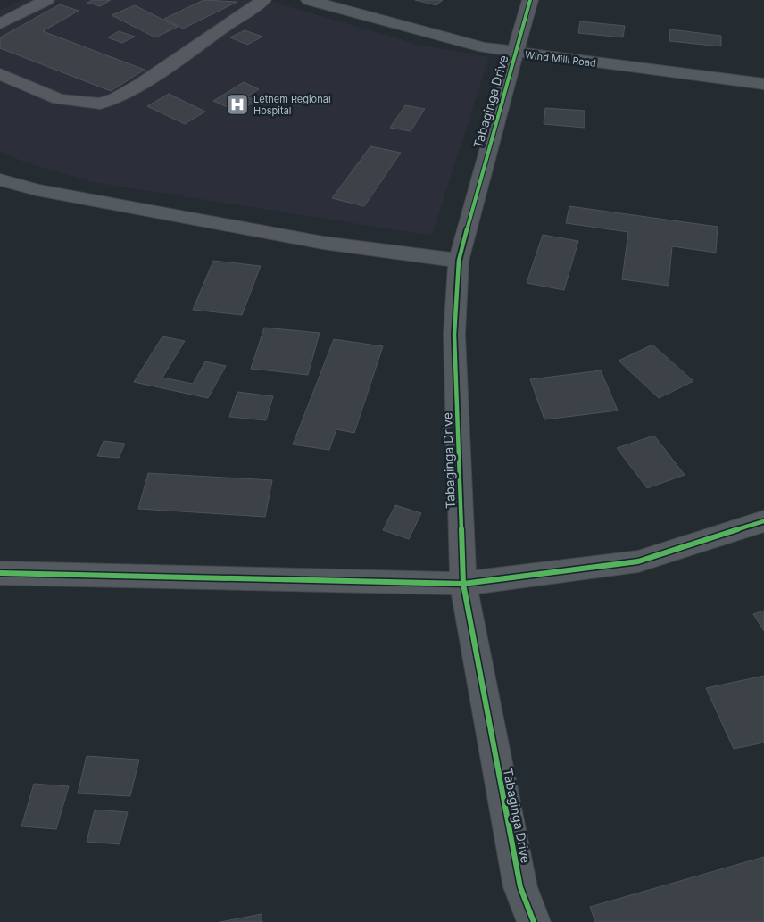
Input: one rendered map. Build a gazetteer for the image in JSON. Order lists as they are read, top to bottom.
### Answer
{
  "streets": {
    "street": ["Wind Milll Road", "Tabaginga Drive"]
  },
  "crossings": [
    ["Wind Milll Road", "Tabaginga Drive"]
  ],
  "places": {
    "hospital": ["Lethem Regional Hospital"]
  }
}
